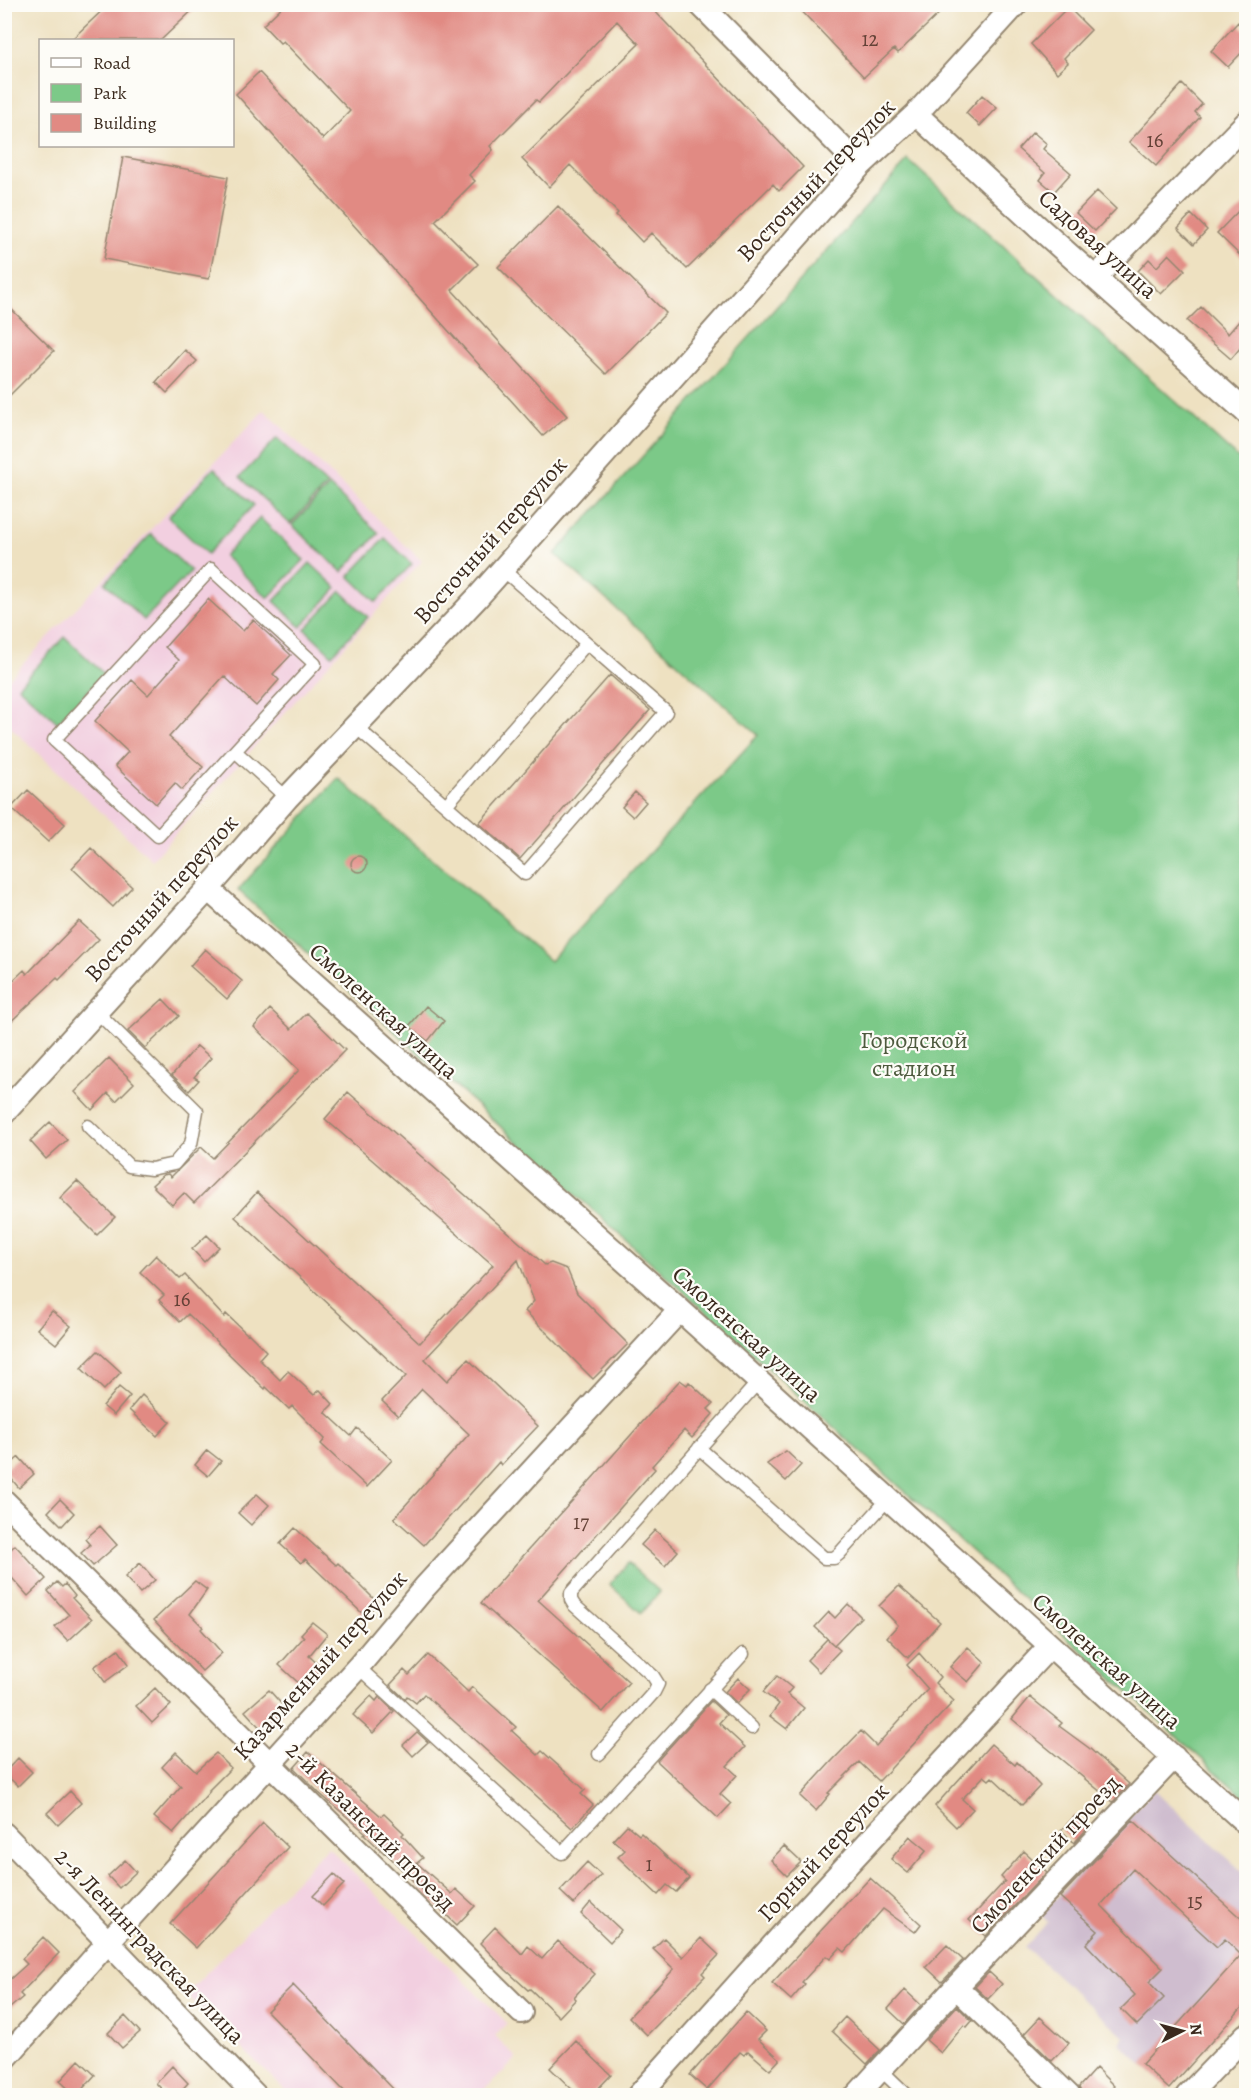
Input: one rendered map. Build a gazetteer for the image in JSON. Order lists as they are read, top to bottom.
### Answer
{
  "streets": {
    "street": [
      "Восточный переулок",
      "Садовая улица",
      "Смоленская улица",
      "Казарменный переулок",
      "2-й Казанский проезд",
      "Горный переулок",
      "Смоленский проезд",
      "2-я Ленинградская улица"
    ]
  },
  "crossings": [
    ["Восточный переулок", "Садовая улица"],
    ["Восточный переулок", "Смоленская улица"],
    ["Смоленская улица", "Казарменный переулок"],
    ["Смоленская улица", "Горный переулок"],
    ["Смоленская улица", "Смоленский проезд"],
    ["Казарменный переулок", "2-й Казанский проезд"],
    ["Казарменный переулок", "2-я Ленинградская улица"]
  ],
  "parks": ["Городской стадион"],
  "house_numbers": [
    "12",
    "16",
    "16",
    "17",
    "1",
    "15"
  ],
  "legend": ["Road", "Park", "Building"],
  "north": "right"
}
